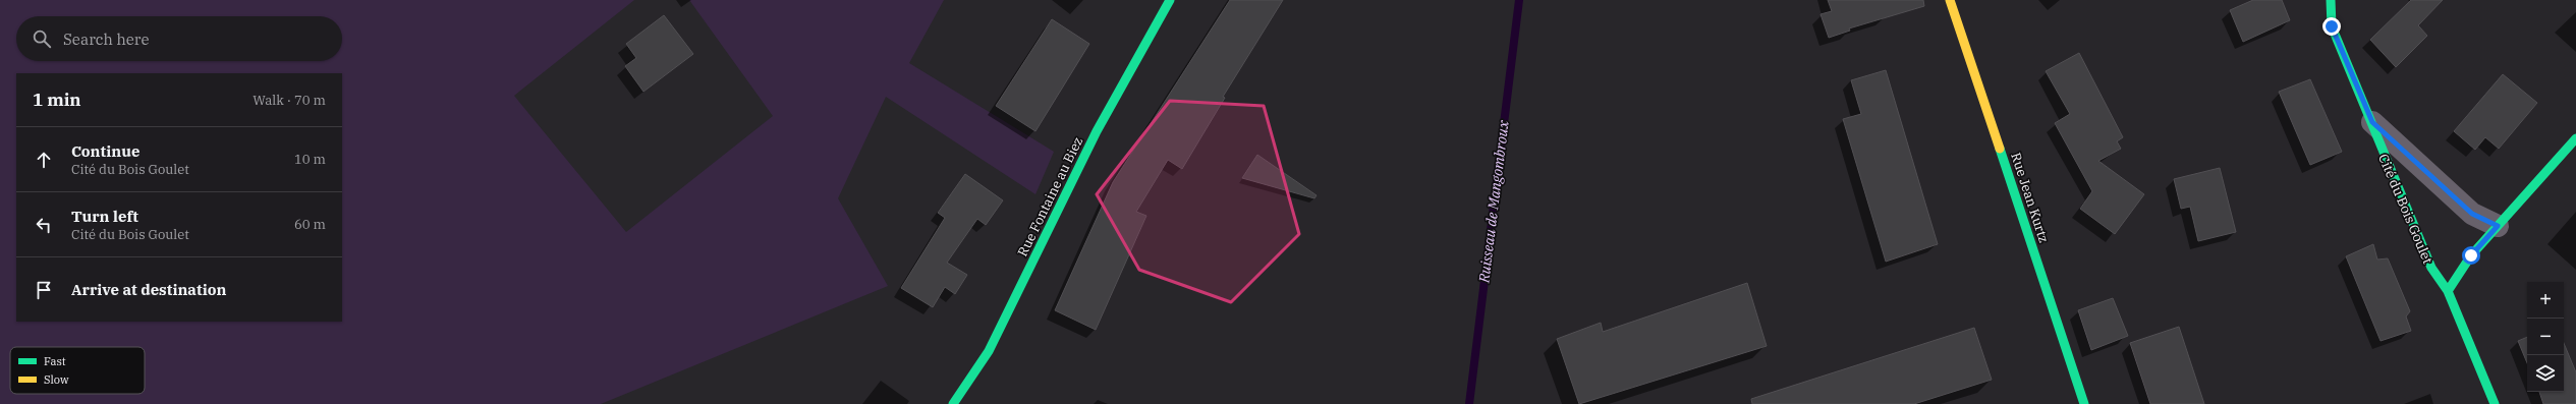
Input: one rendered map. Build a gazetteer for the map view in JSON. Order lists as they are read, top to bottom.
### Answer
{
  "streets": {
    "street": ["Rue Fontaine au Biez", "Rue Jean Kurtz", "Cité du Bois Goulet"]
  },
  "water": ["Ruisseau de Mangombroux"],
  "legend": ["Fast", "Slow"],
  "page": {
    "search": "Search here",
    "heading": ["1 min", "Walk · 70 m"],
    "list": [
      ["Continue", "Cité du Bois Goulet", "10 m"],
      ["Turn left", "Cité du Bois Goulet", "60 m"],
      "Arrive at destination"
    ],
    "map_buttons": ["+", "−"]
  }
}
